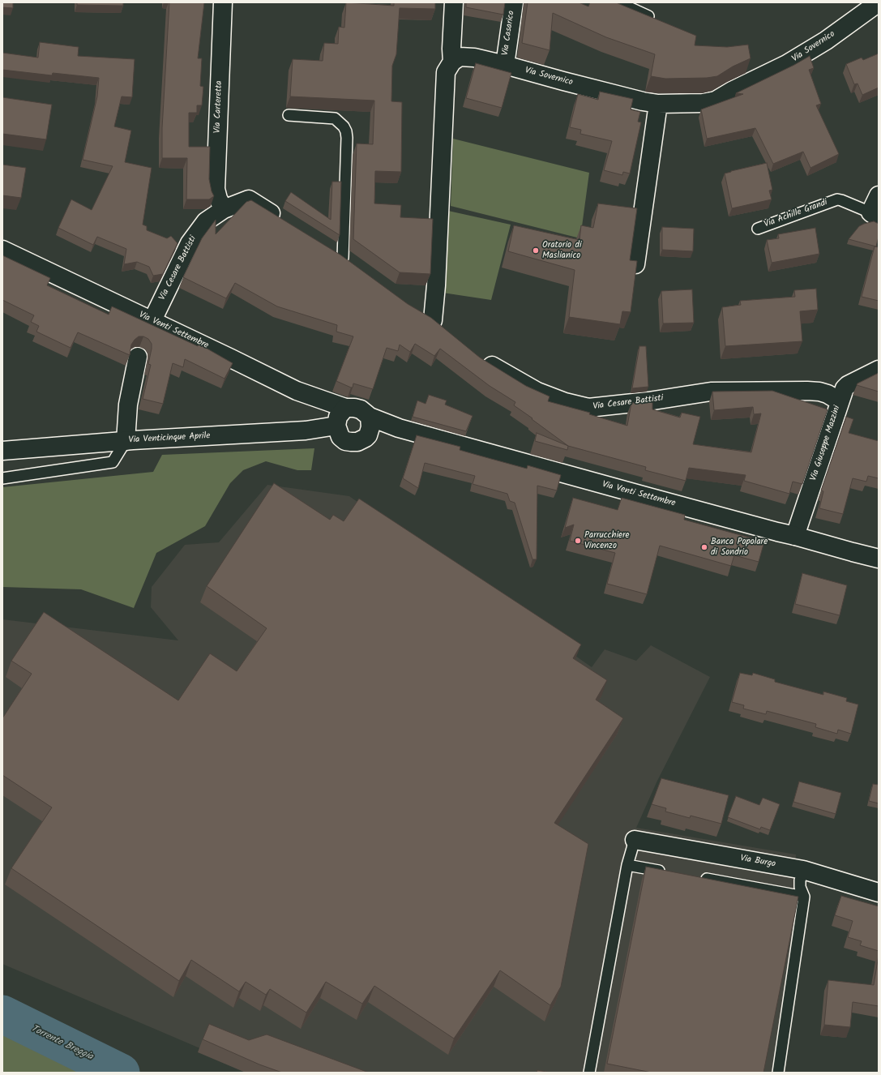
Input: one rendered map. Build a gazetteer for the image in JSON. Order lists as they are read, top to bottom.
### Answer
{
  "streets": {
    "street": [
      "Via Casarico",
      "Via Sovernico",
      "Via Carteretta",
      "Via Achille Grandi",
      "Via Cesare Battisti",
      "Via Venti Settembre",
      "Via Venticinque Aprile",
      "Via Giuseppe Mazzini",
      "Via Burgo"
    ]
  },
  "crossings": [
    ["Via Casarico", "Via Sovernico"],
    ["Via Carteretta", "Via Cesare Battisti"],
    ["Via Cesare Battisti", "Via Venti Settembre"],
    ["Via Cesare Battisti", "Via Giuseppe Mazzini"],
    ["Via Venti Settembre", "Via Venticinque Aprile"],
    ["Via Venti Settembre", "Via Giuseppe Mazzini"]
  ],
  "water": ["Torrente Breggia"],
  "places": ["Oratorio di Maslianico", "Parrucchiere Vincenzo", "Banca Popolare di Sondrio"]
}
